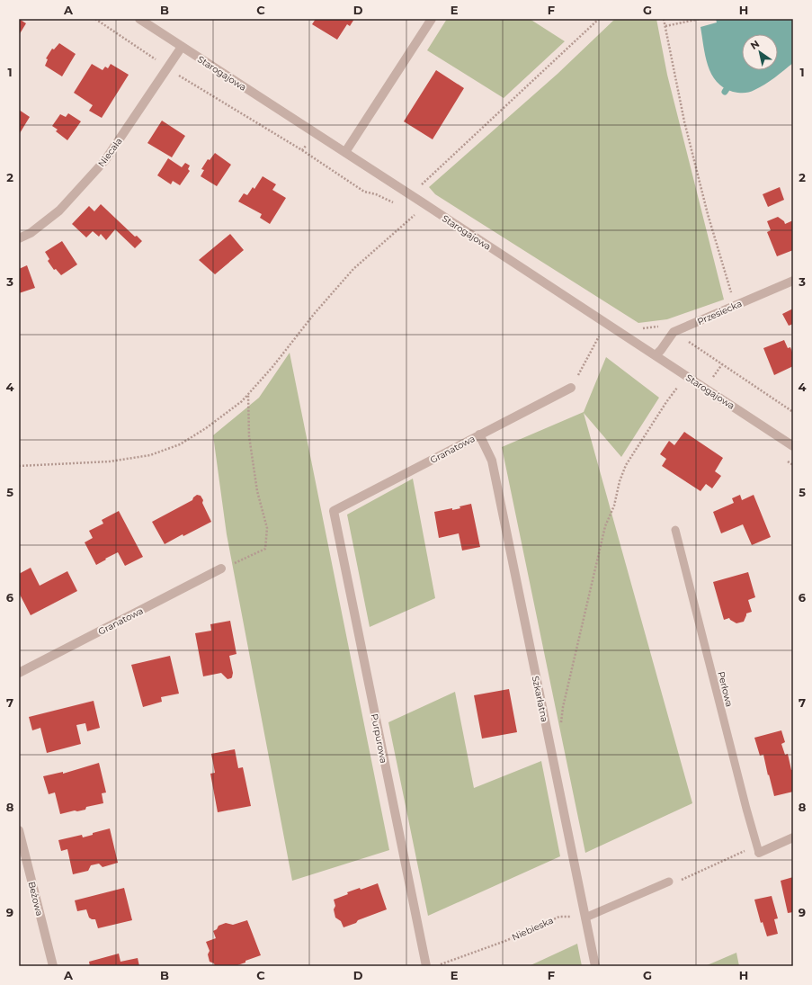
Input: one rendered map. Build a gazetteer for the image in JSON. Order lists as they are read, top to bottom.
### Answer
{
  "streets": {
    "street": [
      "Starogajowa",
      "Niecała",
      "Przesiecka",
      "Granatowa",
      "Szkarłatna",
      "Purpurowa",
      "Beżowa"
    ],
    "lane": ["Perłowa"],
    "path": ["Niebieska"]
  },
  "crossings": [
    ["Starogajowa", "Niecała"],
    ["Starogajowa", "Przesiecka"],
    ["Granatowa", "Szkarłatna"],
    ["Granatowa", "Purpurowa"],
    ["Szkarłatna", "Niebieska"]
  ],
  "north": "top left",
  "grid": {
    "columns": [
      "A",
      "B",
      "C",
      "D",
      "E",
      "F",
      "G",
      "H"
    ],
    "rows": [
      "1",
      "2",
      "3",
      "4",
      "5",
      "6",
      "7",
      "8",
      "9"
    ]
  }
}
